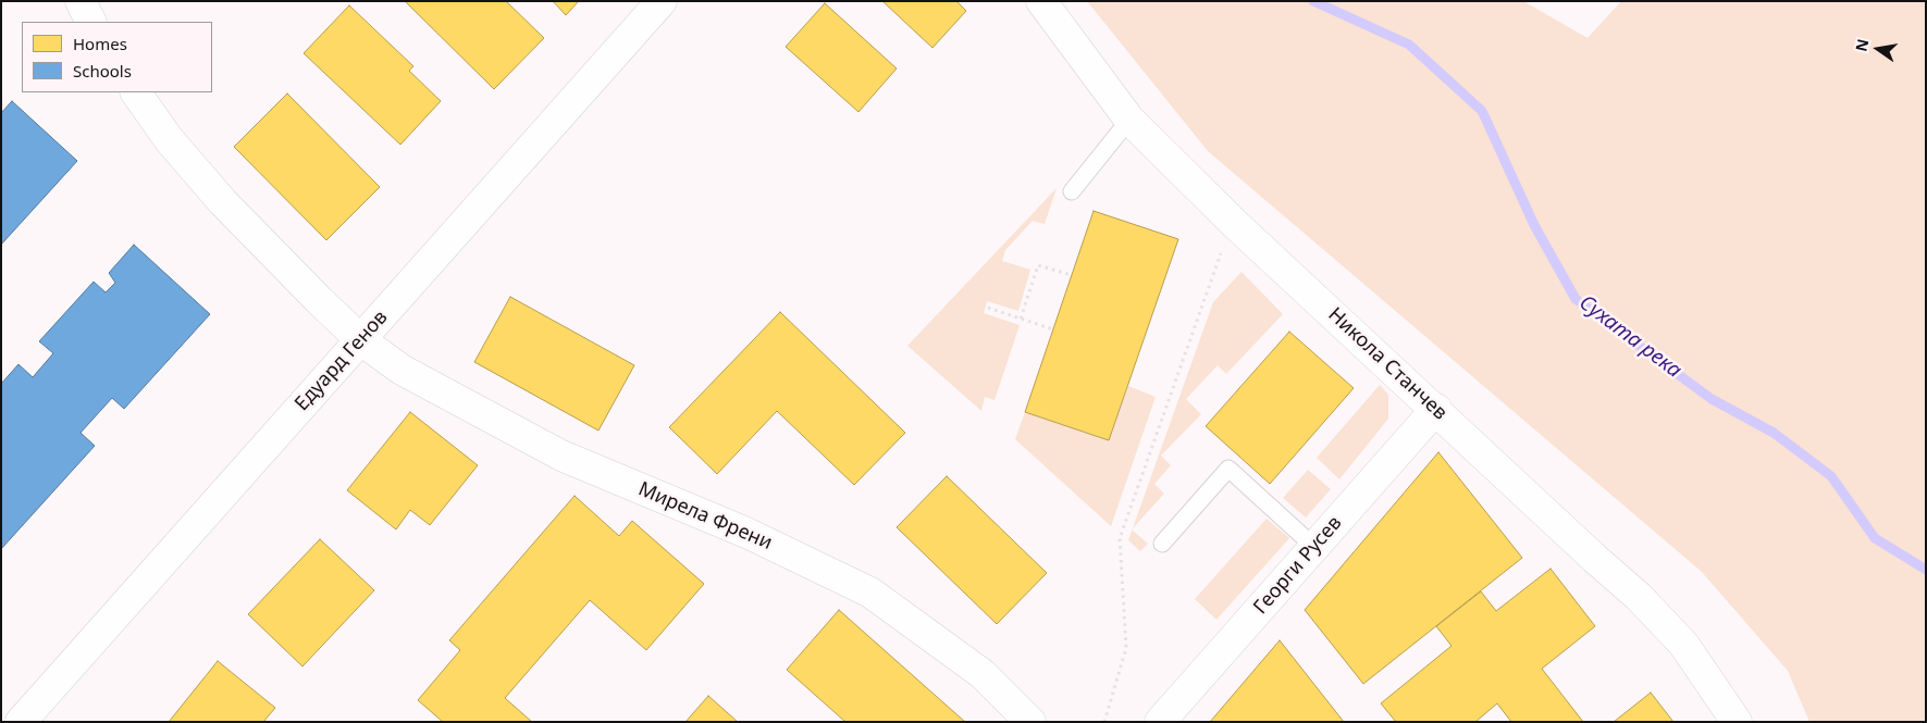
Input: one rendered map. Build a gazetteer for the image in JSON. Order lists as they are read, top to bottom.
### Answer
{
  "streets": {
    "street": [
      "Едуард Генов",
      "Никола Станчев",
      "Мирела Френи",
      "Георги Русев"
    ]
  },
  "crossings": [
    ["Едуард Генов", "Мирела Френи"],
    ["Никола Станчев", "Георги Русев"]
  ],
  "water": ["Сухата река"],
  "legend": ["Homes", "Schools"],
  "north": "left"
}
